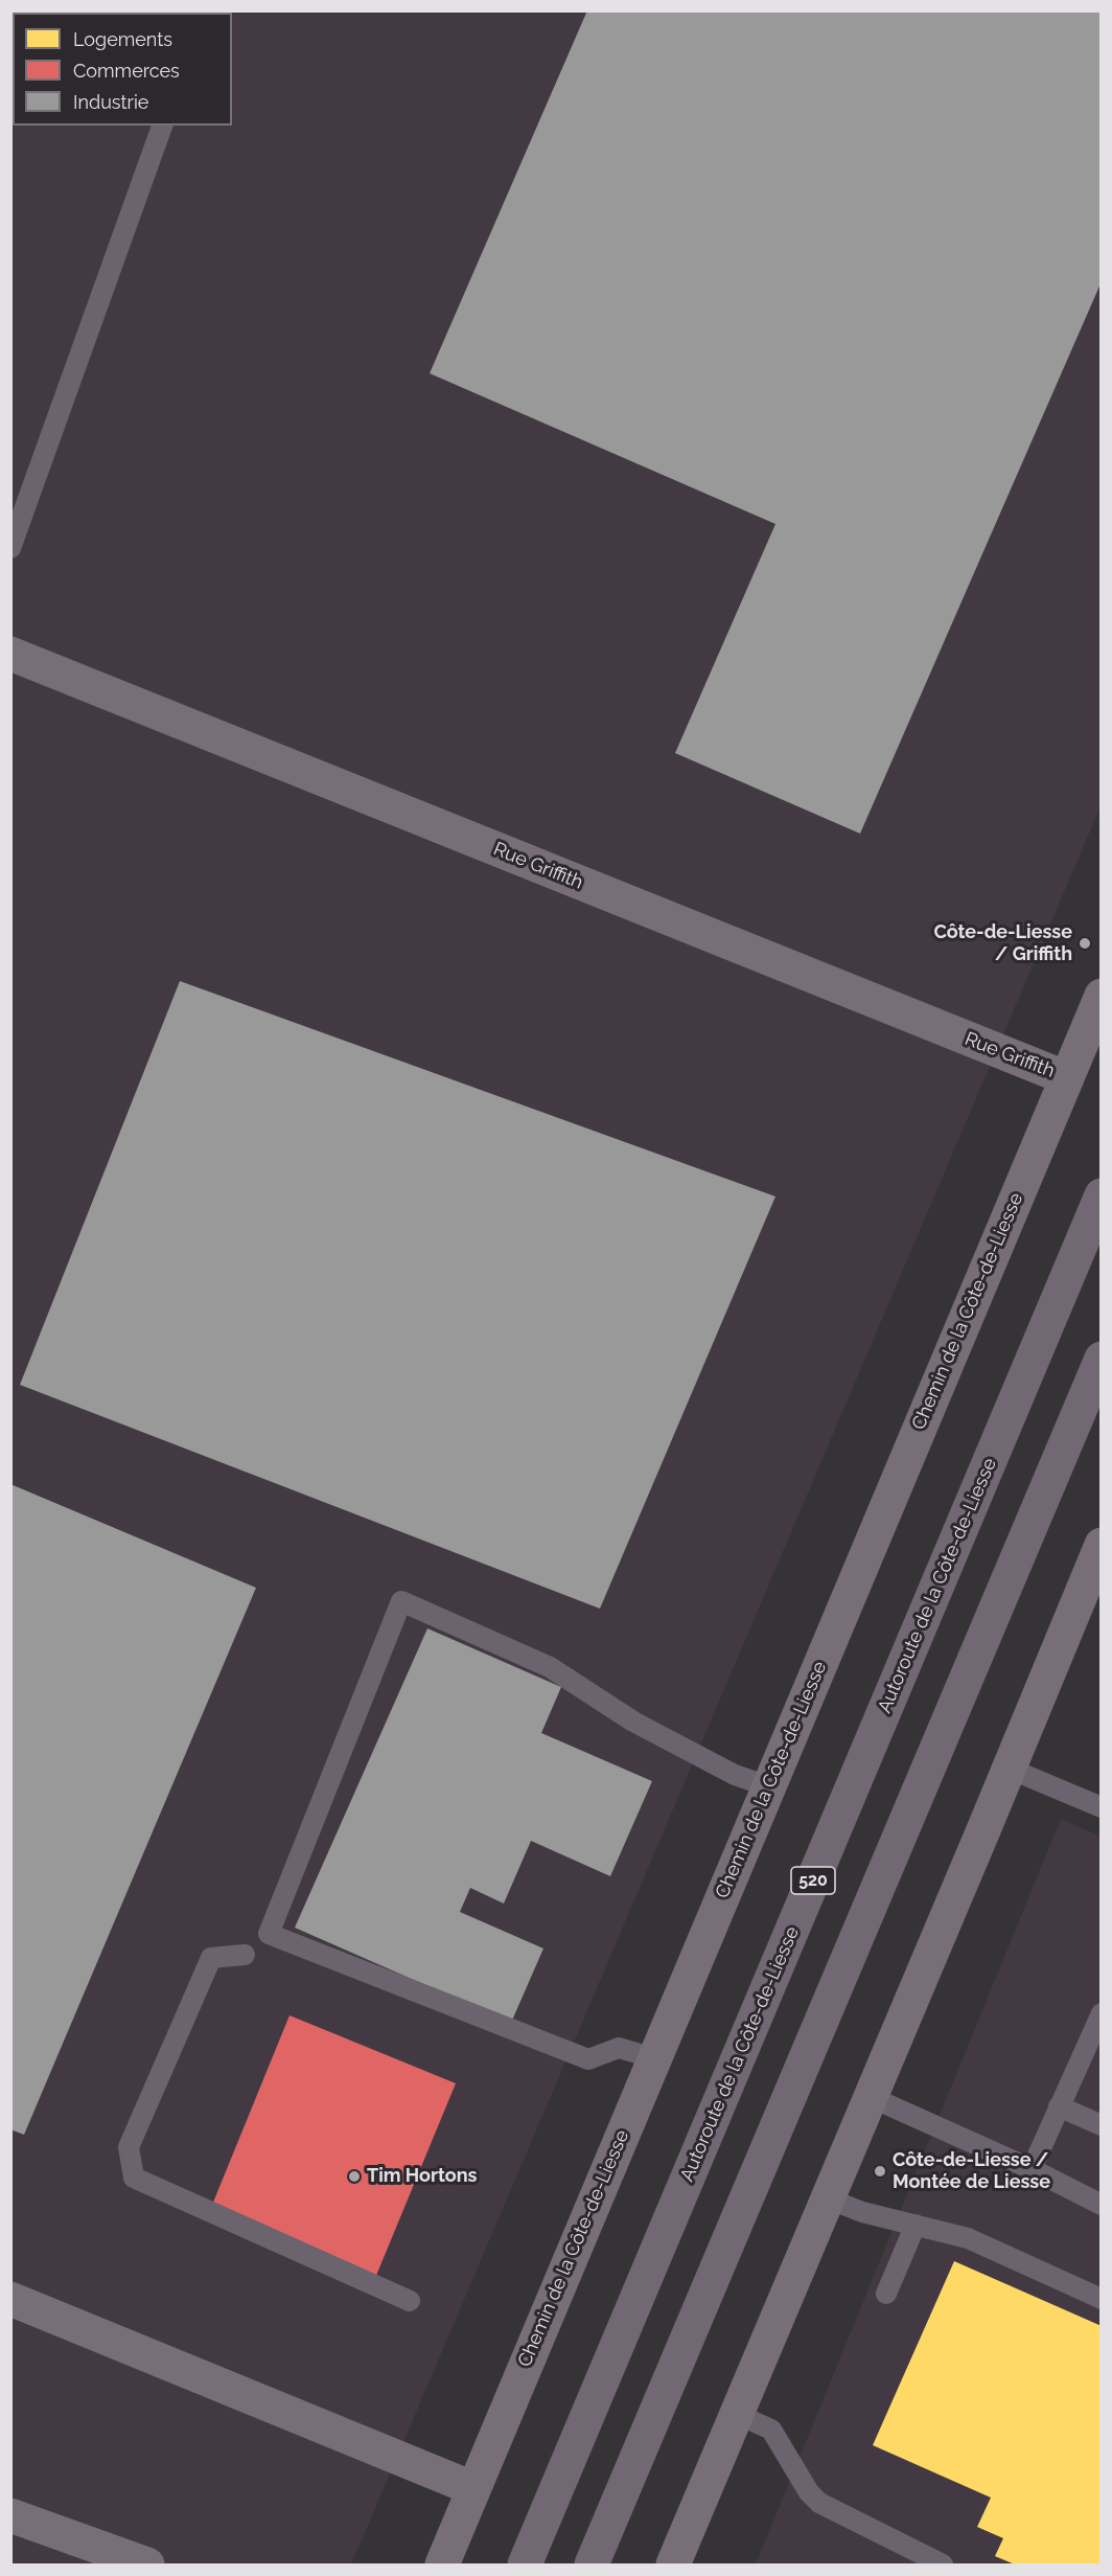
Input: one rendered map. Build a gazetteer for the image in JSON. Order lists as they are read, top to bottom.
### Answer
{
  "streets": {
    "highway": ["Autoroute de la Côte-de-Liesse", "520"],
    "main road": ["Rue Griffith", "Chemin de la Côte-de-Liesse"]
  },
  "crossings": [
    ["Rue Griffith", "Chemin de la Côte-de-Liesse"]
  ],
  "places": ["Côte-de-Liesse / Griffith", "Côte-de-Liesse / Montée de Liesse", "Tim Hortons"],
  "legend": ["Logements", "Commerces", "Industrie"]
}
